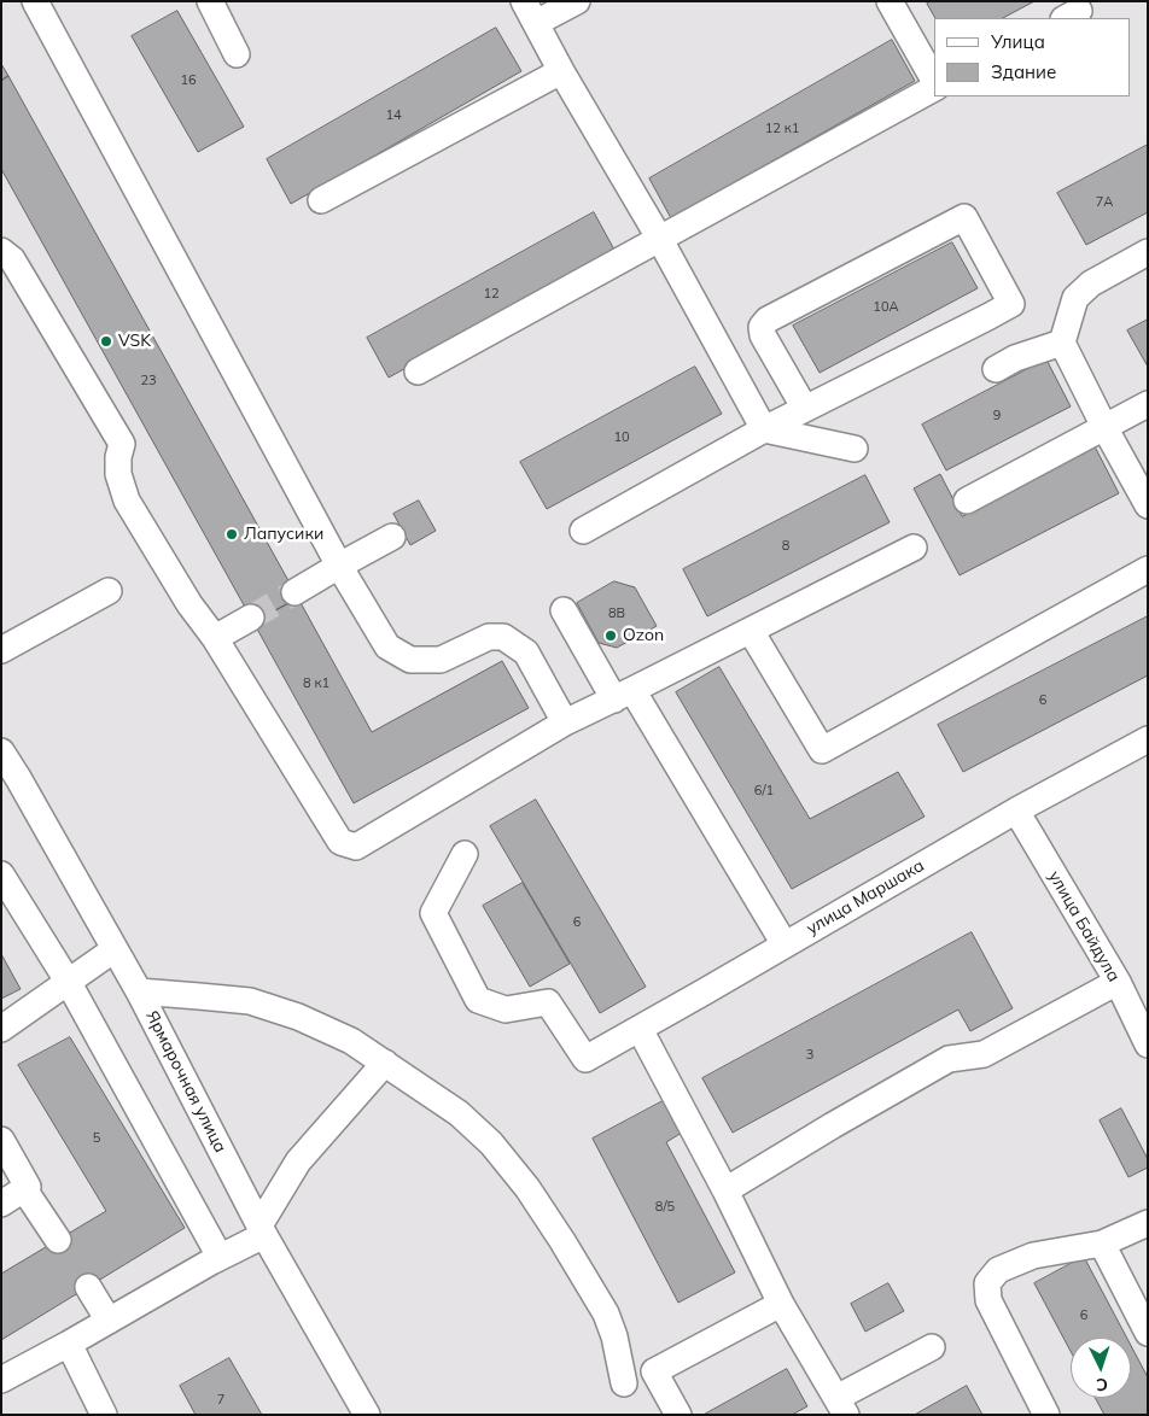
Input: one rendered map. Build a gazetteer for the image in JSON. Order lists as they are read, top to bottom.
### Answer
{
  "streets": {
    "street": ["улица Маршака", "улица Байдула", "Ярмарочная улица"]
  },
  "crossings": [
    ["улица Маршака", "улица Байдула"]
  ],
  "places": ["VSK", "Лапусики", "Ozon"],
  "house_numbers": [
    "16",
    "14",
    "12 к1",
    "7А",
    "12",
    "10А",
    "23",
    "9",
    "10",
    "8",
    "8В",
    "8 к1",
    "6",
    "6/1",
    "6",
    "3",
    "5",
    "8/5",
    "6",
    "7"
  ],
  "legend": ["Улица", "Здание"],
  "north": "bottom"
}
